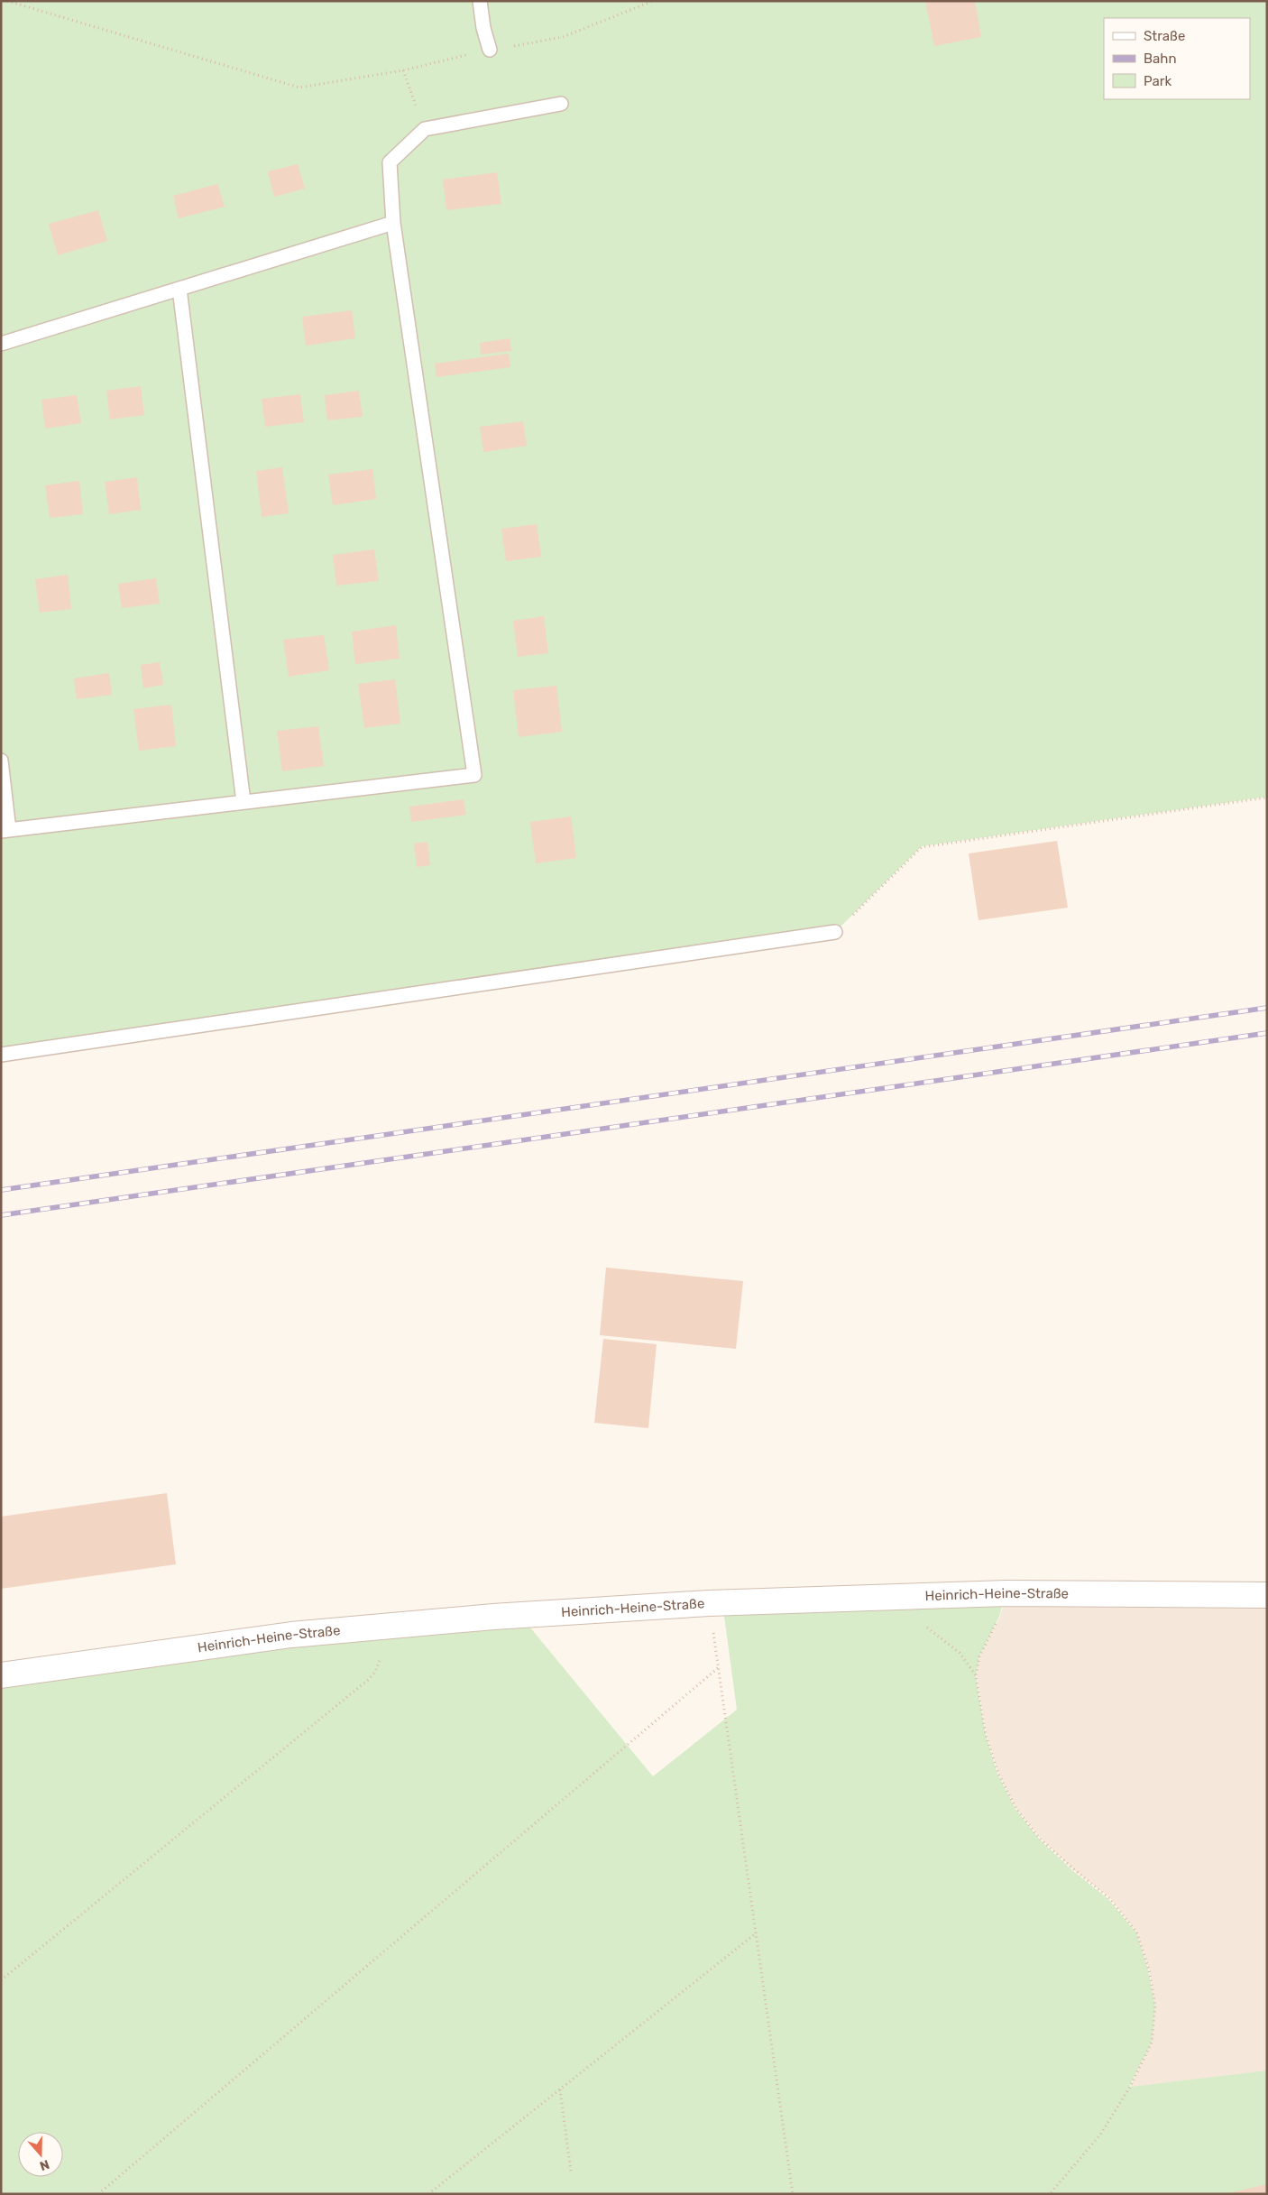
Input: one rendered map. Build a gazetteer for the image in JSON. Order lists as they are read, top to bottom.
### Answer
{
  "streets": {
    "street": ["Heinrich-Heine-Straße"]
  },
  "legend": ["Straße", "Bahn", "Park"],
  "north": "bottom"
}
